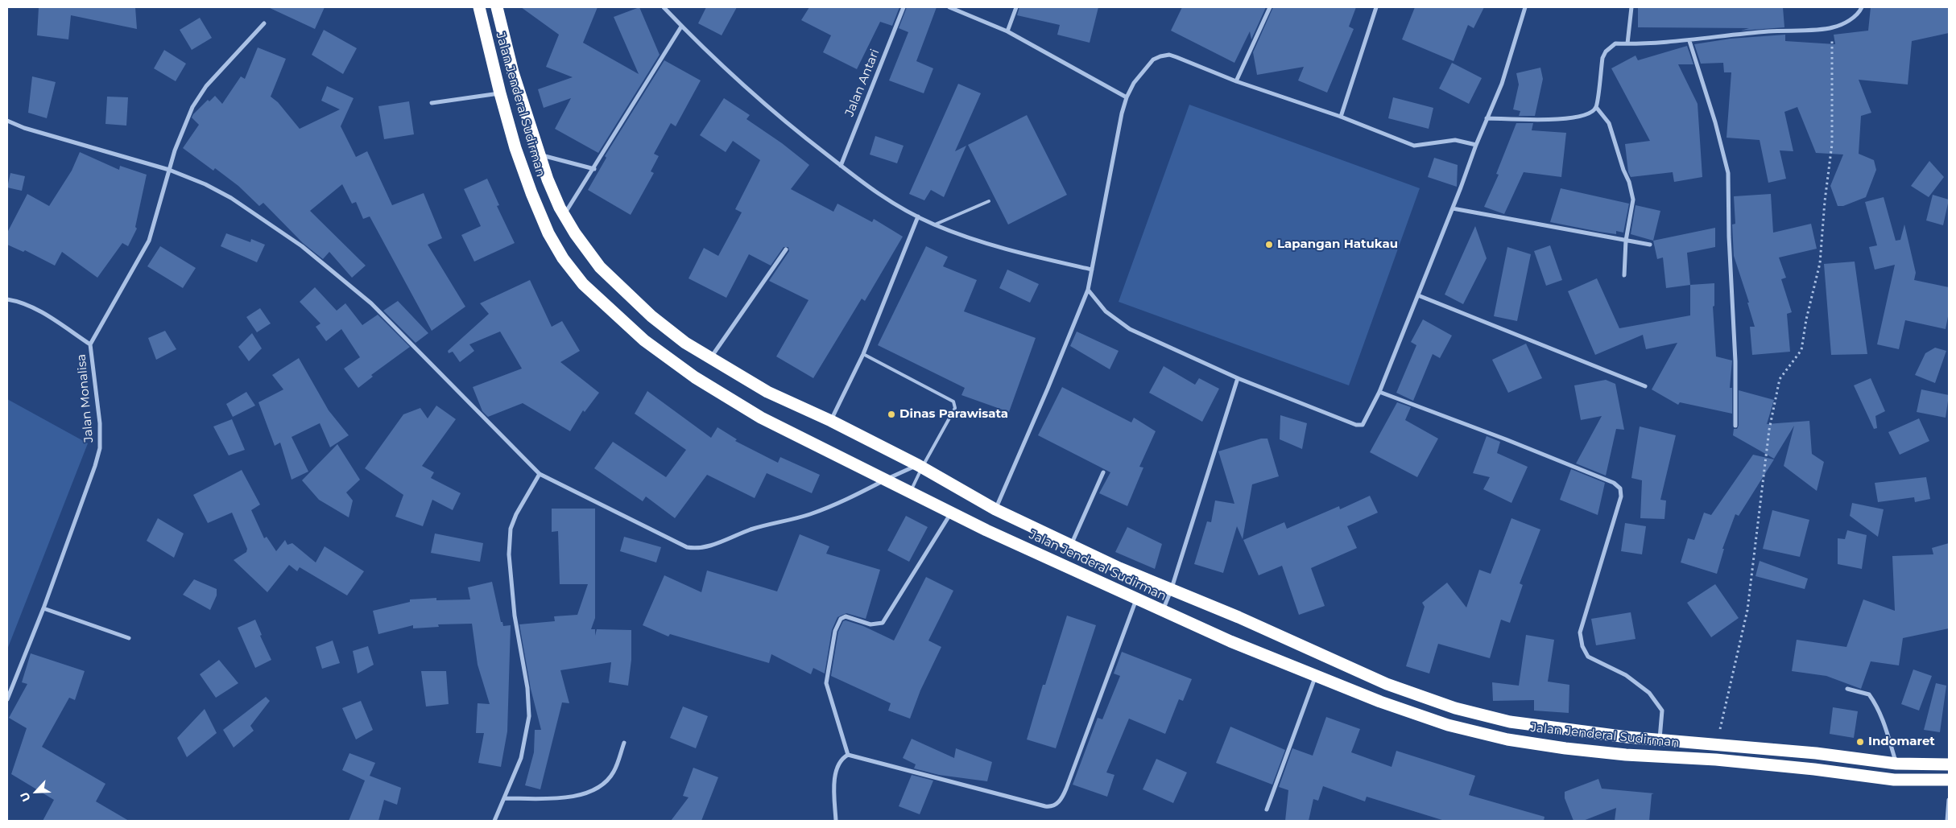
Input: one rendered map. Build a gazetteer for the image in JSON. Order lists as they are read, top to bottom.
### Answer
{
  "streets": {
    "highway": ["Jalan Jenderal Sudirman"],
    "street": ["Jalan Antari", "Jalan Monalisa"]
  },
  "places": ["Lapangan Hatukau", "Dinas Parawisata", "Indomaret"],
  "north": "bottom left"
}
